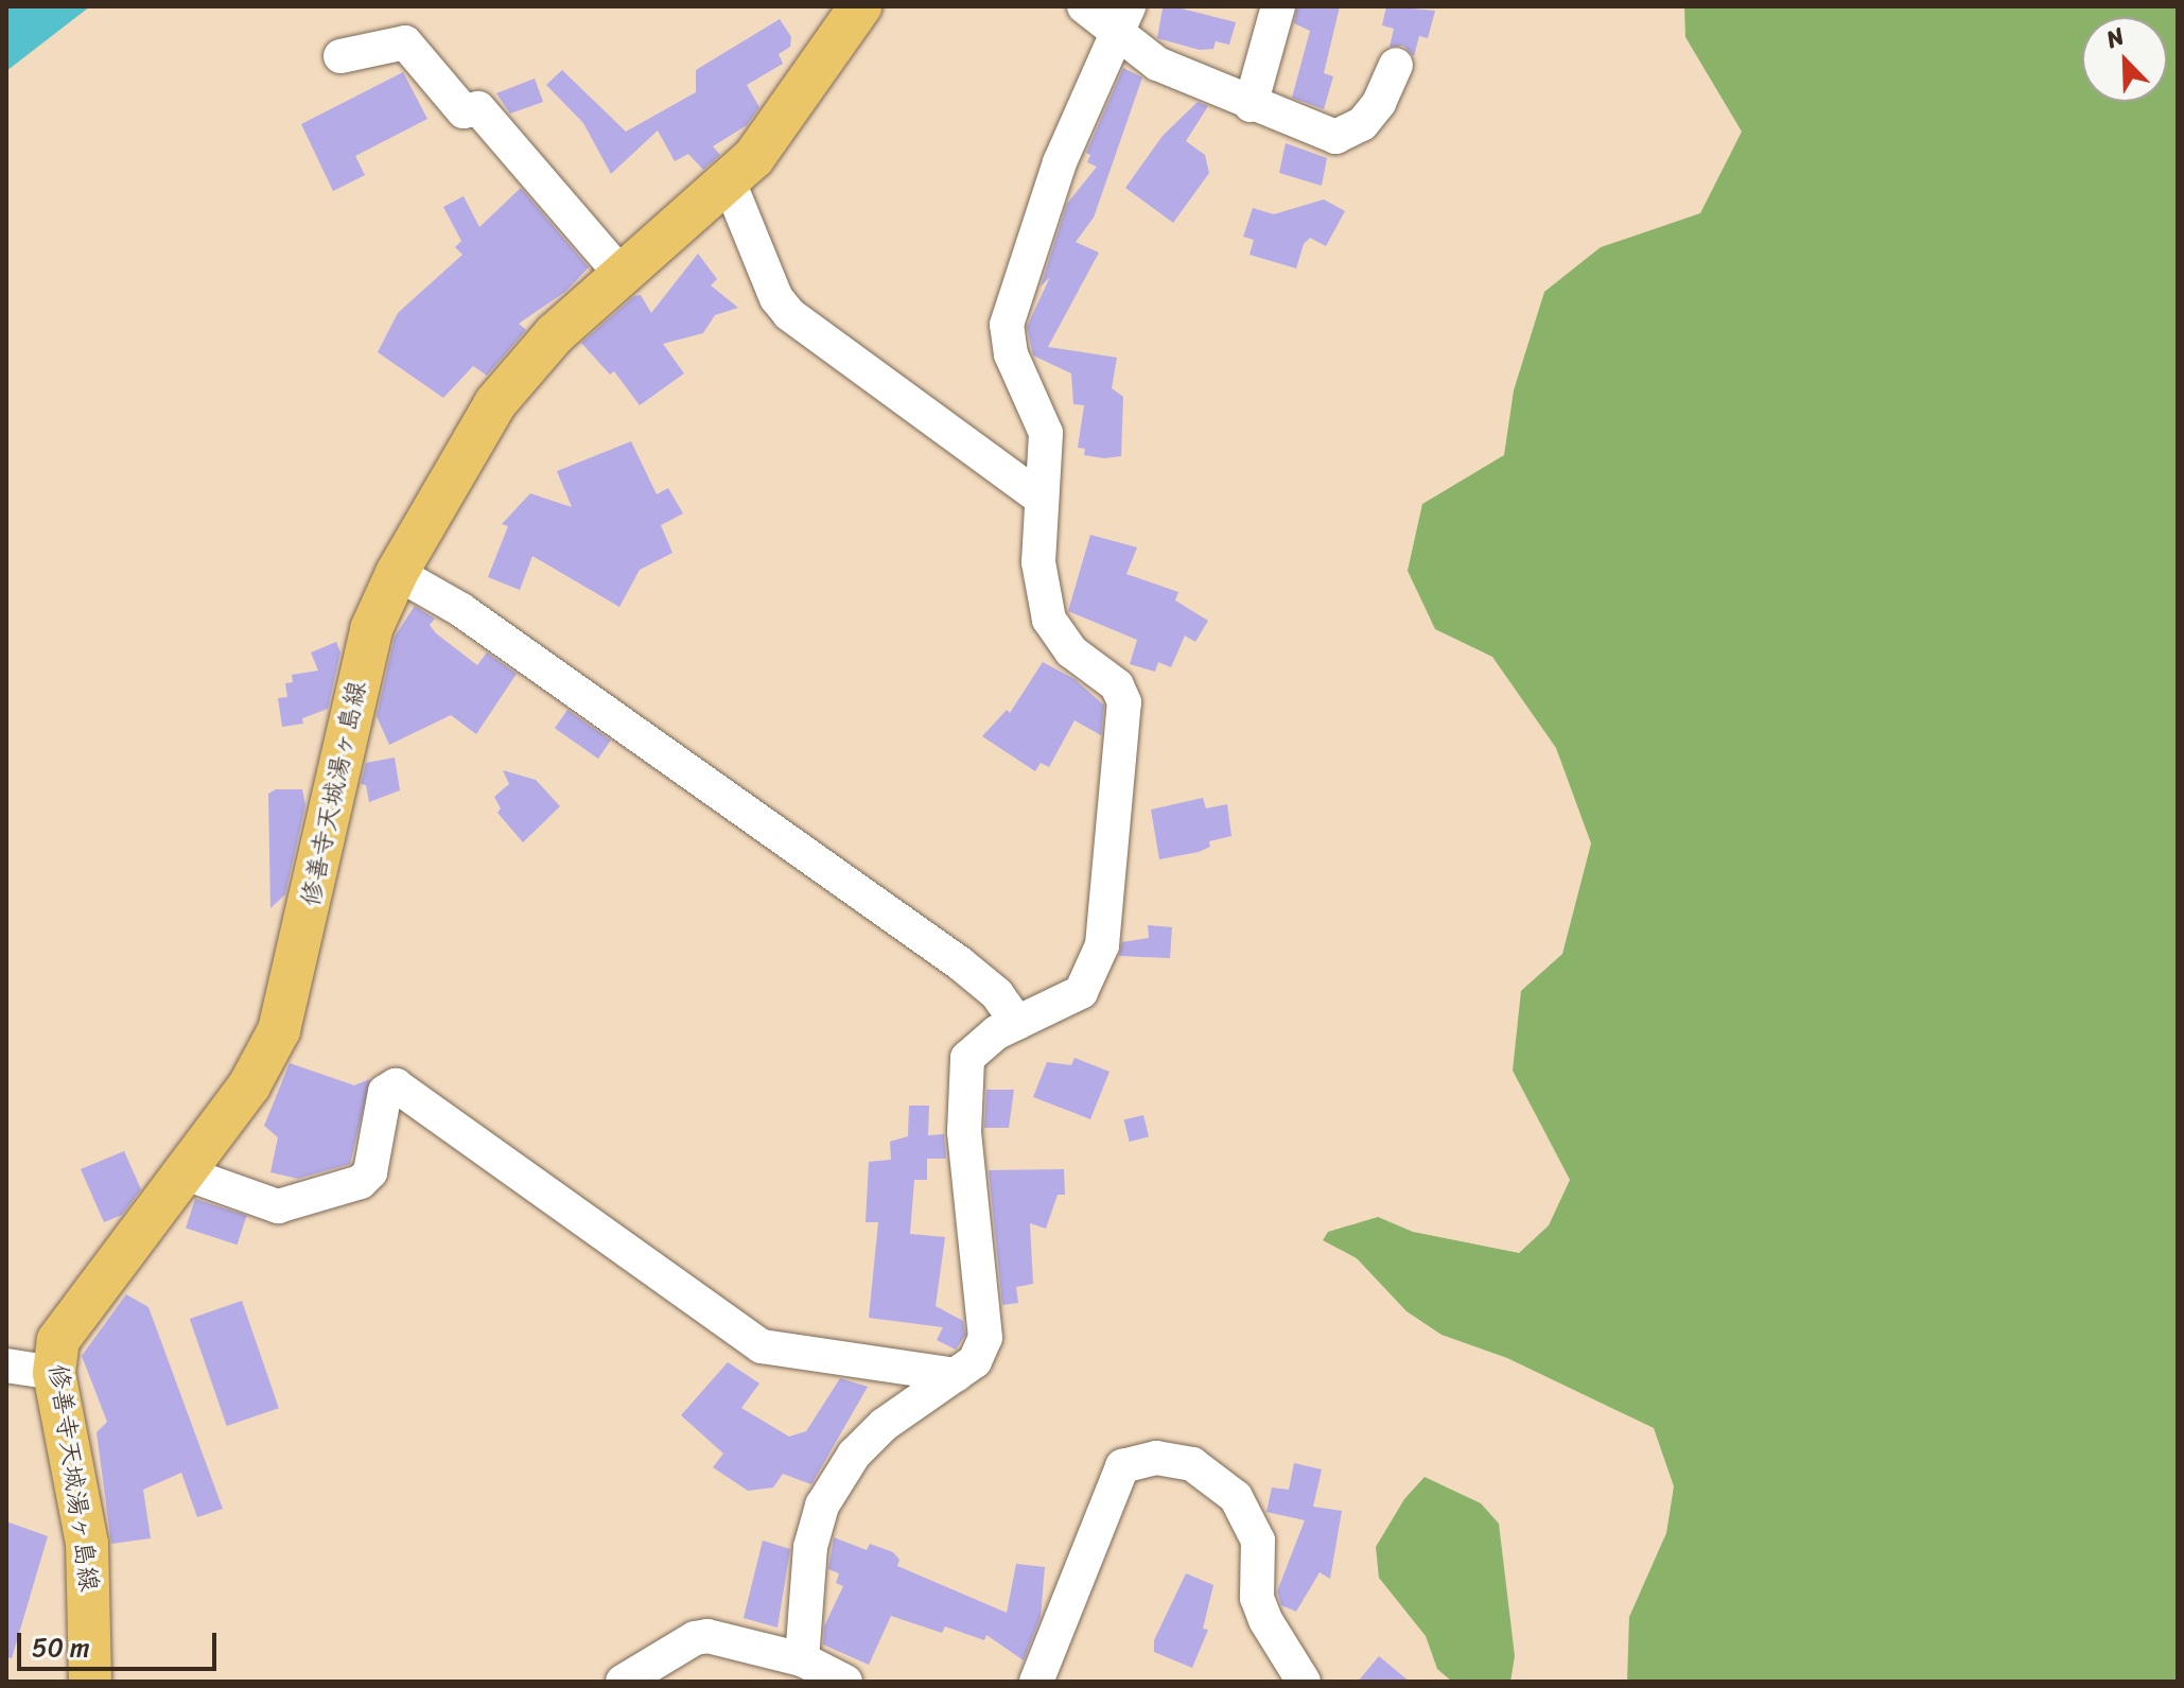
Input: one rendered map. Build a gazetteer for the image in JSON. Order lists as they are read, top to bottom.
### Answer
{
  "streets": {
    "main road": ["修善寺天城湯ヶ島線"]
  },
  "scale_bar": "50 m",
  "north": "top left"
}
